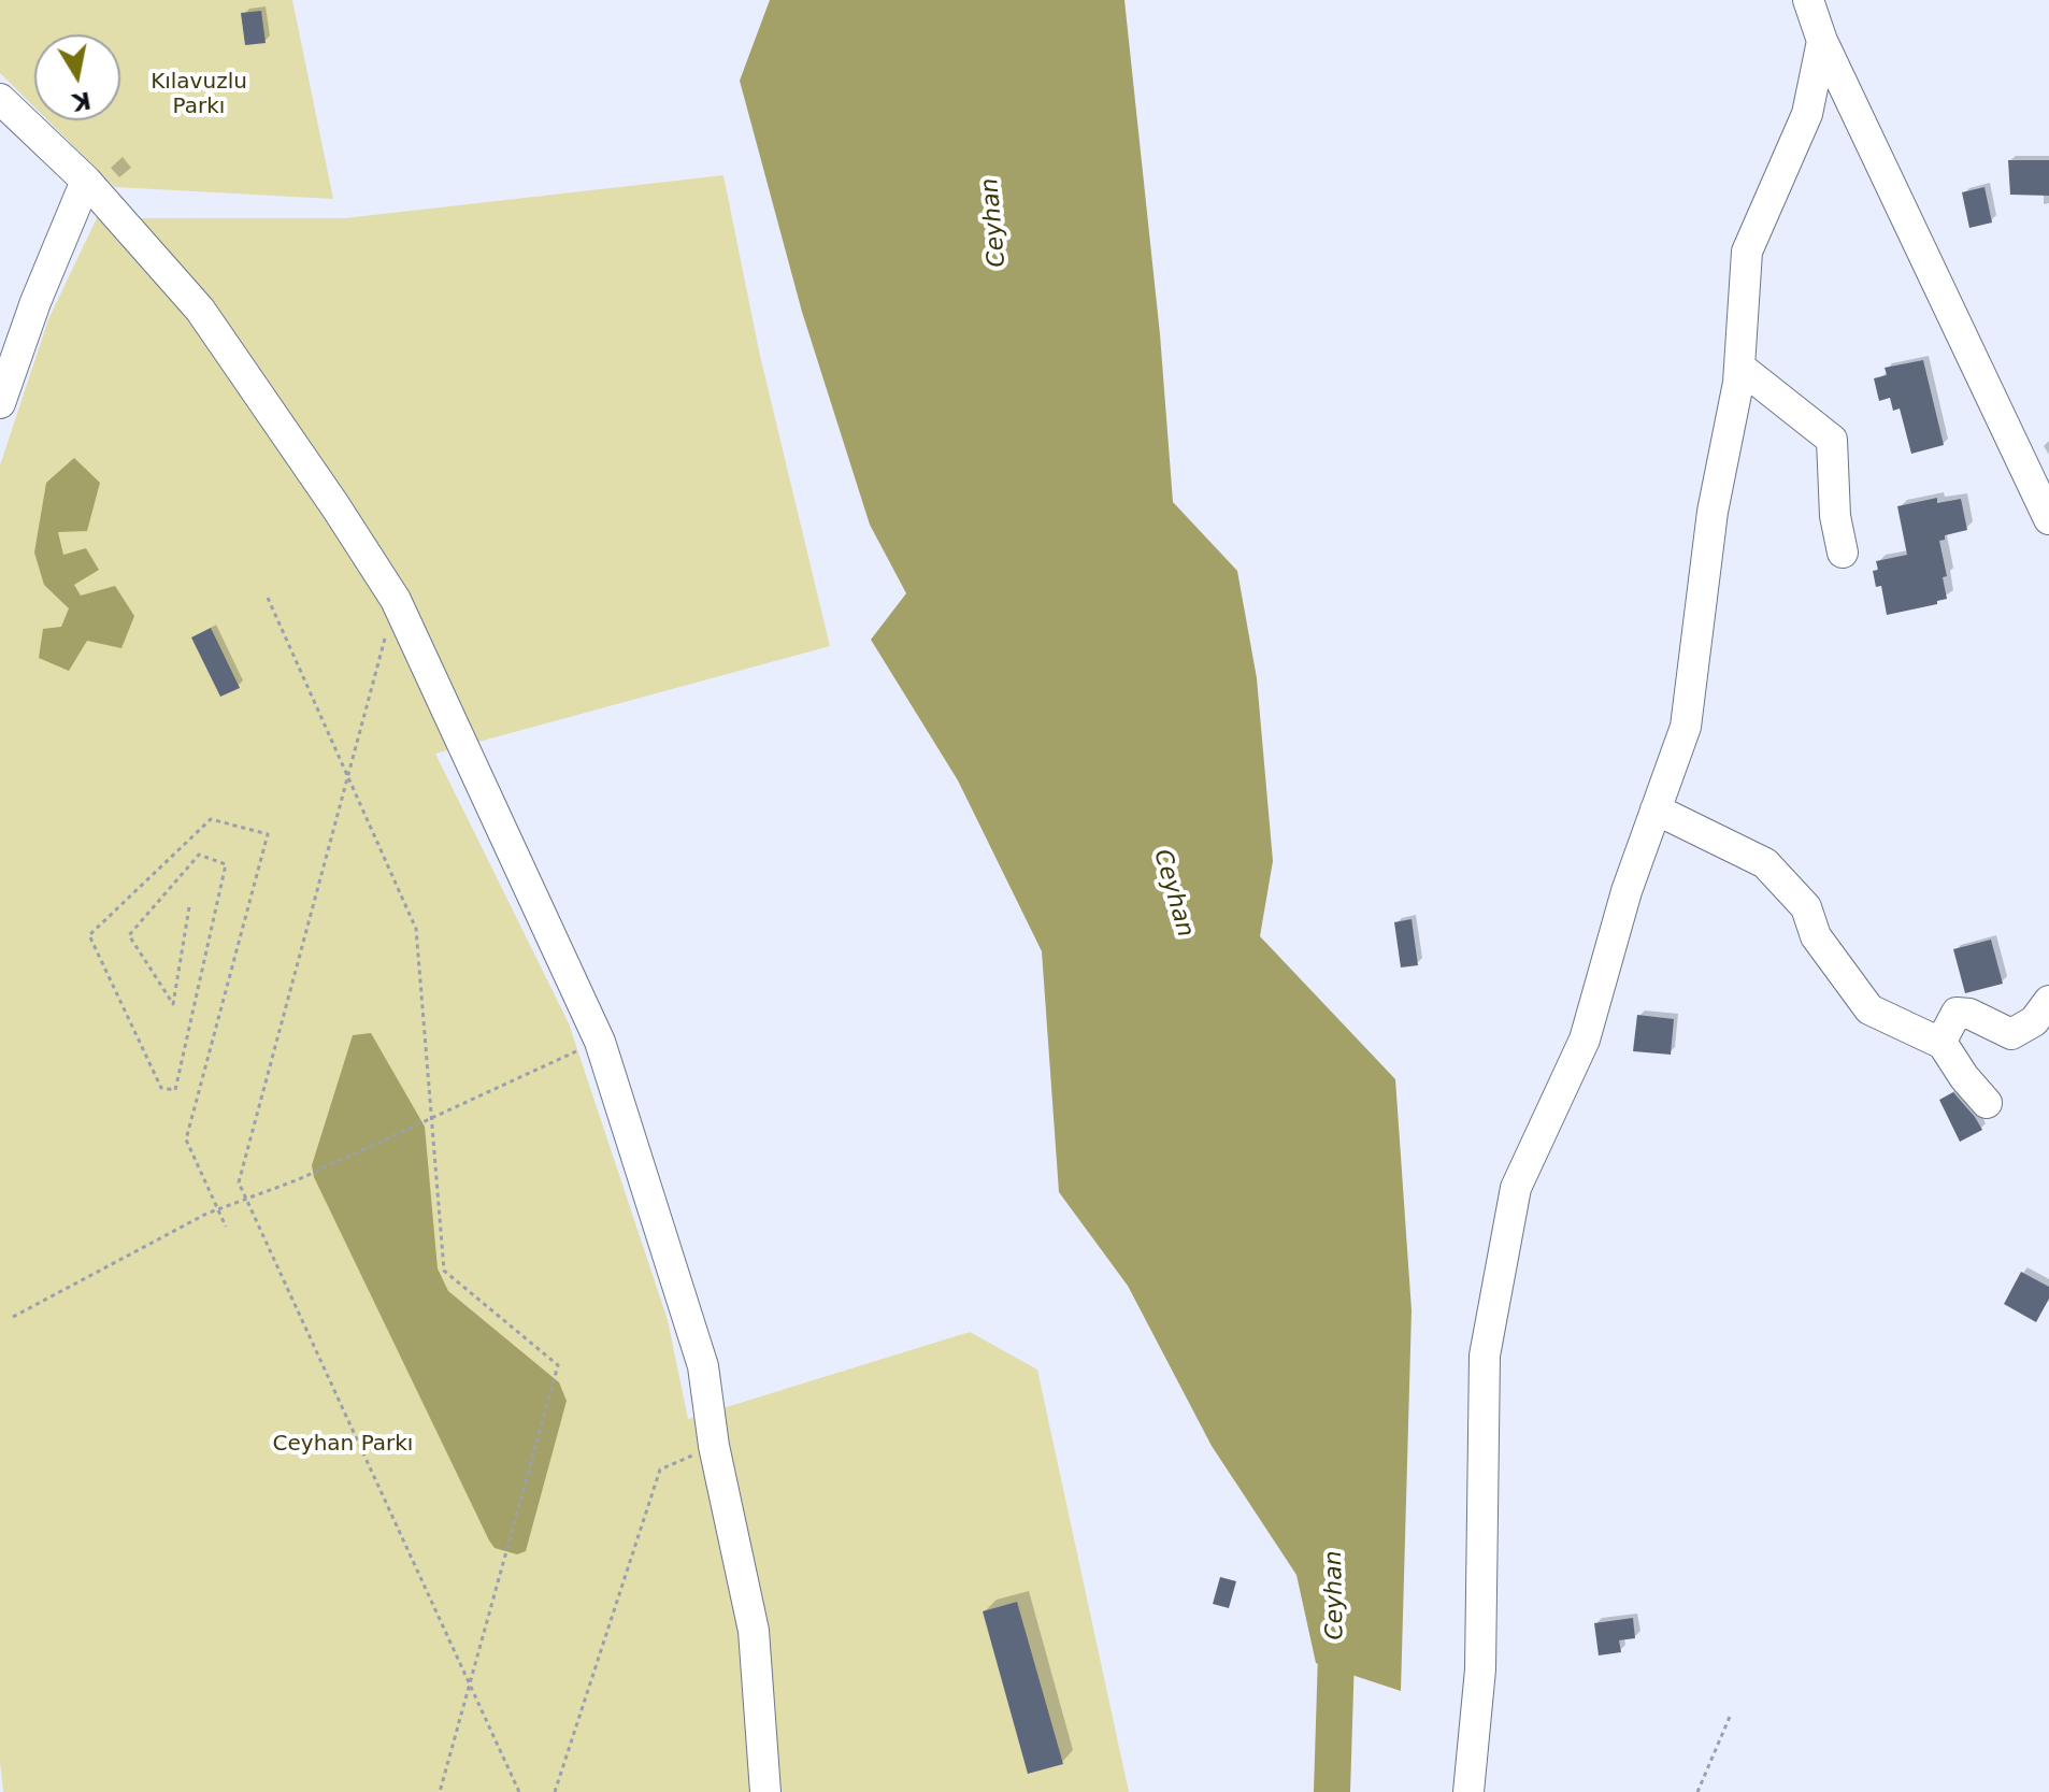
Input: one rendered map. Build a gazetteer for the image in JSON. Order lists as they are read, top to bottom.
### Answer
{
  "water": ["Ceyhan"],
  "parks": ["Kılavuzlu Parkı", "Ceyhan Parkı"],
  "north": "bottom"
}
